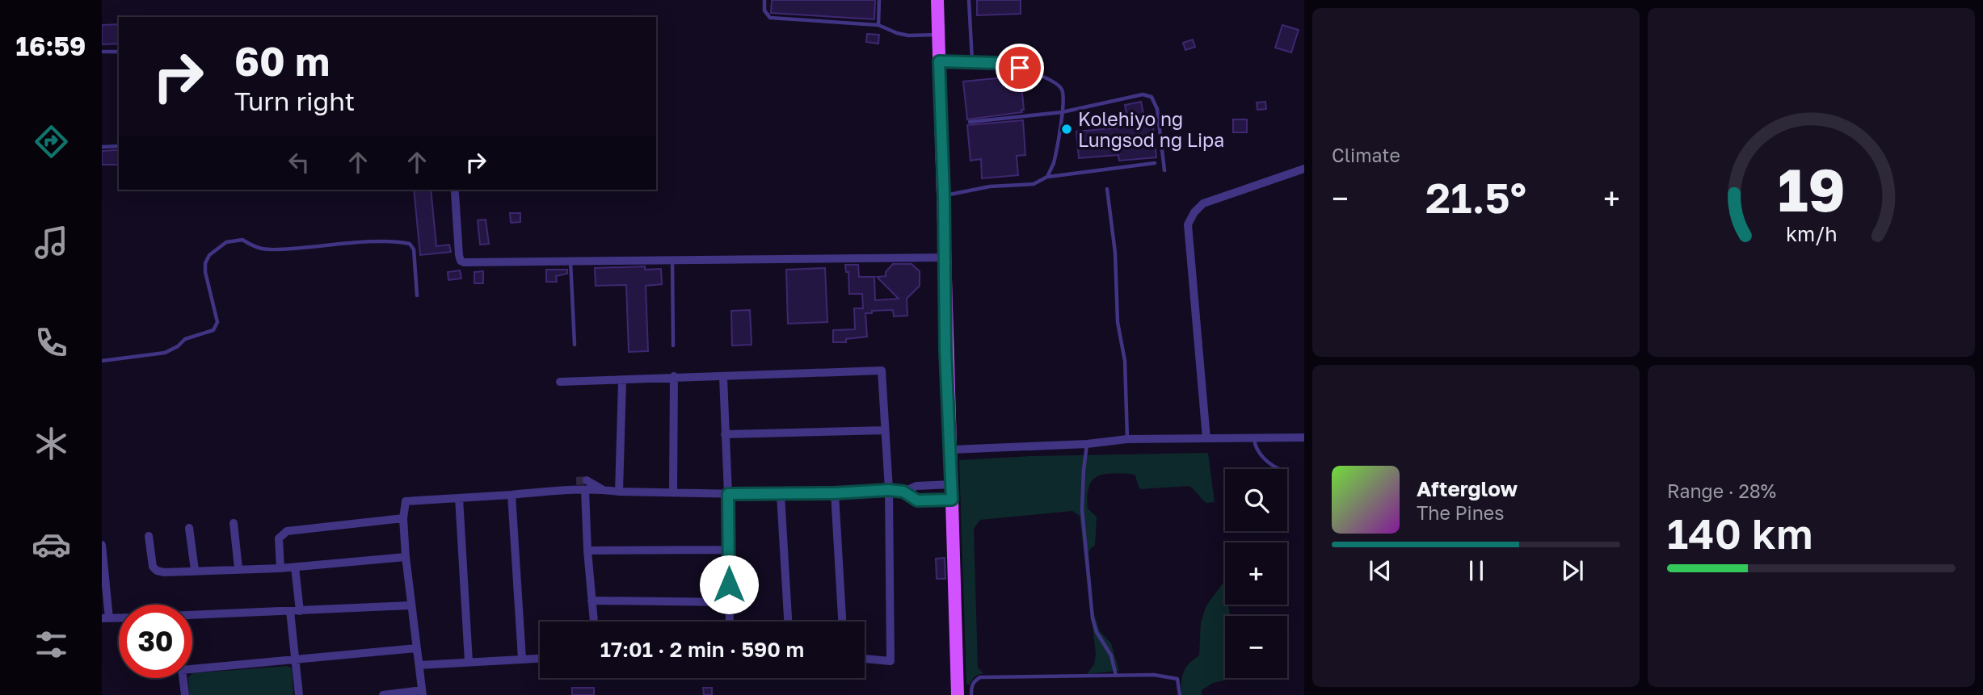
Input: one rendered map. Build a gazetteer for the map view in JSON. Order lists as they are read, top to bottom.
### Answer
{
  "places": ["Kolehiyo ng Lungsod ng Lipa"],
  "page": {
    "tabs": "16:59",
    "tile": [
      "Climate",
      ["Range · 28%", "140 km"]
    ],
    "turn": ["60 m", "Turn right"],
    "heat": ["−", "21.5°", "+"],
    "song": ["Afterglow", "The Pines"],
    "map_buttons": ["+", "−"],
    "limit": "30",
    "trip": "17:01 · 2 min · 590 m",
    "gauge": ["19", "km/h"]
  }
}
